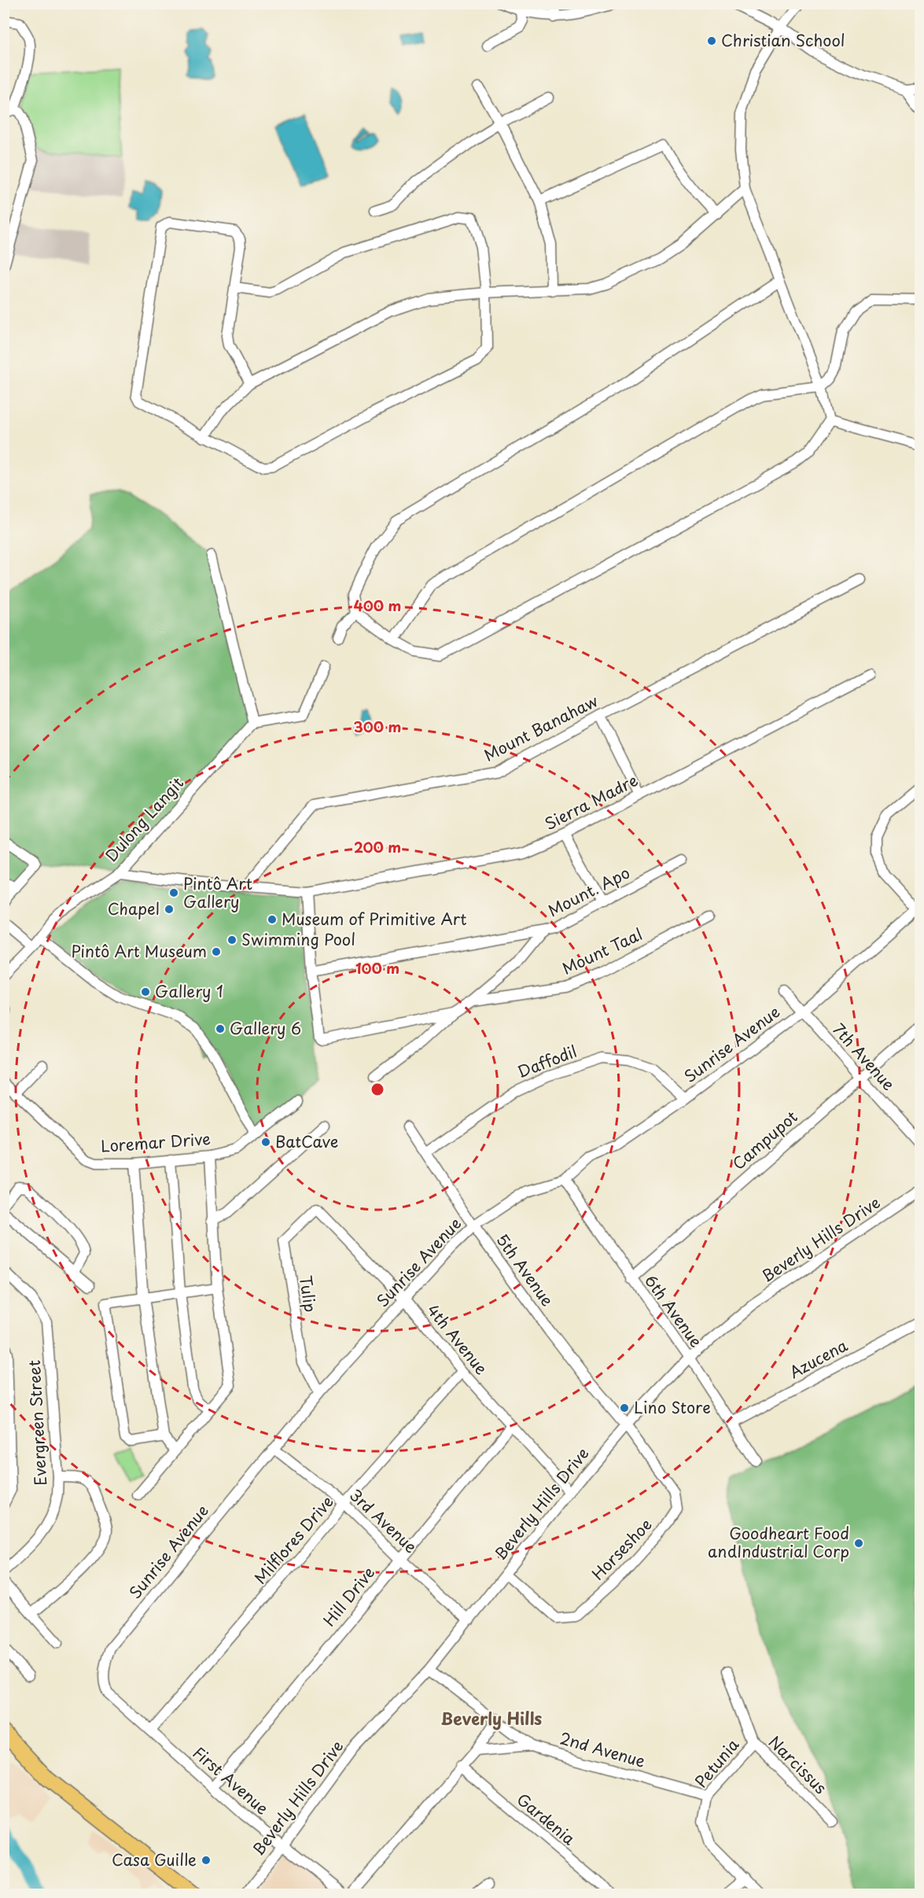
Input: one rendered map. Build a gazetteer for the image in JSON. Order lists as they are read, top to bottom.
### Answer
{
  "streets": {
    "street": [
      "Mount Banahaw",
      "Sierra Madre",
      "Dulong Langit",
      "Mount. Apo",
      "Mount Taal",
      "Sunrise Avenue",
      "7th Avenue",
      "Daffodil",
      "Campupot",
      "Loremar Drive",
      "Beverly Hills Drive",
      "5th Avenue",
      "Tulip",
      "6th Avenue",
      "4th Avenue",
      "Azucena",
      "Evergreen Street",
      "3rd Avenue",
      "Milflores Drive",
      "Horseshoe",
      "Hill Drive",
      "2nd Avenue",
      "Petunia",
      "Narcissus",
      "First Avenue",
      "Gardenia"
    ]
  },
  "crossings": [
    ["Mount Banahaw", "Sierra Madre"],
    ["Sierra Madre", "Dulong Langit"],
    ["Sunrise Avenue", "7th Avenue"],
    ["Sunrise Avenue", "Daffodil"],
    ["Sunrise Avenue", "5th Avenue"],
    ["Sunrise Avenue", "Tulip"],
    ["Sunrise Avenue", "6th Avenue"],
    ["Sunrise Avenue", "4th Avenue"],
    ["Sunrise Avenue", "3rd Avenue"],
    ["Sunrise Avenue", "First Avenue"],
    ["7th Avenue", "Campupot"],
    ["Daffodil", "5th Avenue"],
    ["Campupot", "6th Avenue"],
    ["Beverly Hills Drive", "5th Avenue"],
    ["Beverly Hills Drive", "6th Avenue"],
    ["Beverly Hills Drive", "4th Avenue"],
    ["Beverly Hills Drive", "3rd Avenue"],
    ["Beverly Hills Drive", "Horseshoe"],
    ["Beverly Hills Drive", "2nd Avenue"],
    ["Beverly Hills Drive", "First Avenue"],
    ["5th Avenue", "Horseshoe"],
    ["Tulip", "4th Avenue"],
    ["6th Avenue", "Azucena"],
    ["4th Avenue", "Milflores Drive"],
    ["4th Avenue", "Hill Drive"],
    ["3rd Avenue", "Milflores Drive"],
    ["3rd Avenue", "Hill Drive"],
    ["Milflores Drive", "First Avenue"],
    ["Hill Drive", "First Avenue"],
    ["2nd Avenue", "Petunia"],
    ["Petunia", "Narcissus"]
  ],
  "districts": ["Beverly Hills"],
  "places": [
    "Christian School",
    "Pintô Art Gallery",
    "Chapel",
    "Museum of Primitive Art",
    "Swimming Pool",
    "Pintô Art Museum",
    "Gallery 1",
    "Gallery 6",
    "BatCave",
    "Lino Store",
    "Goodheart Food andIndustrial Corp",
    "Casa Guille"
  ],
  "rings": [
    "400 m",
    "300 m",
    "200 m",
    "100 m"
  ]
}
